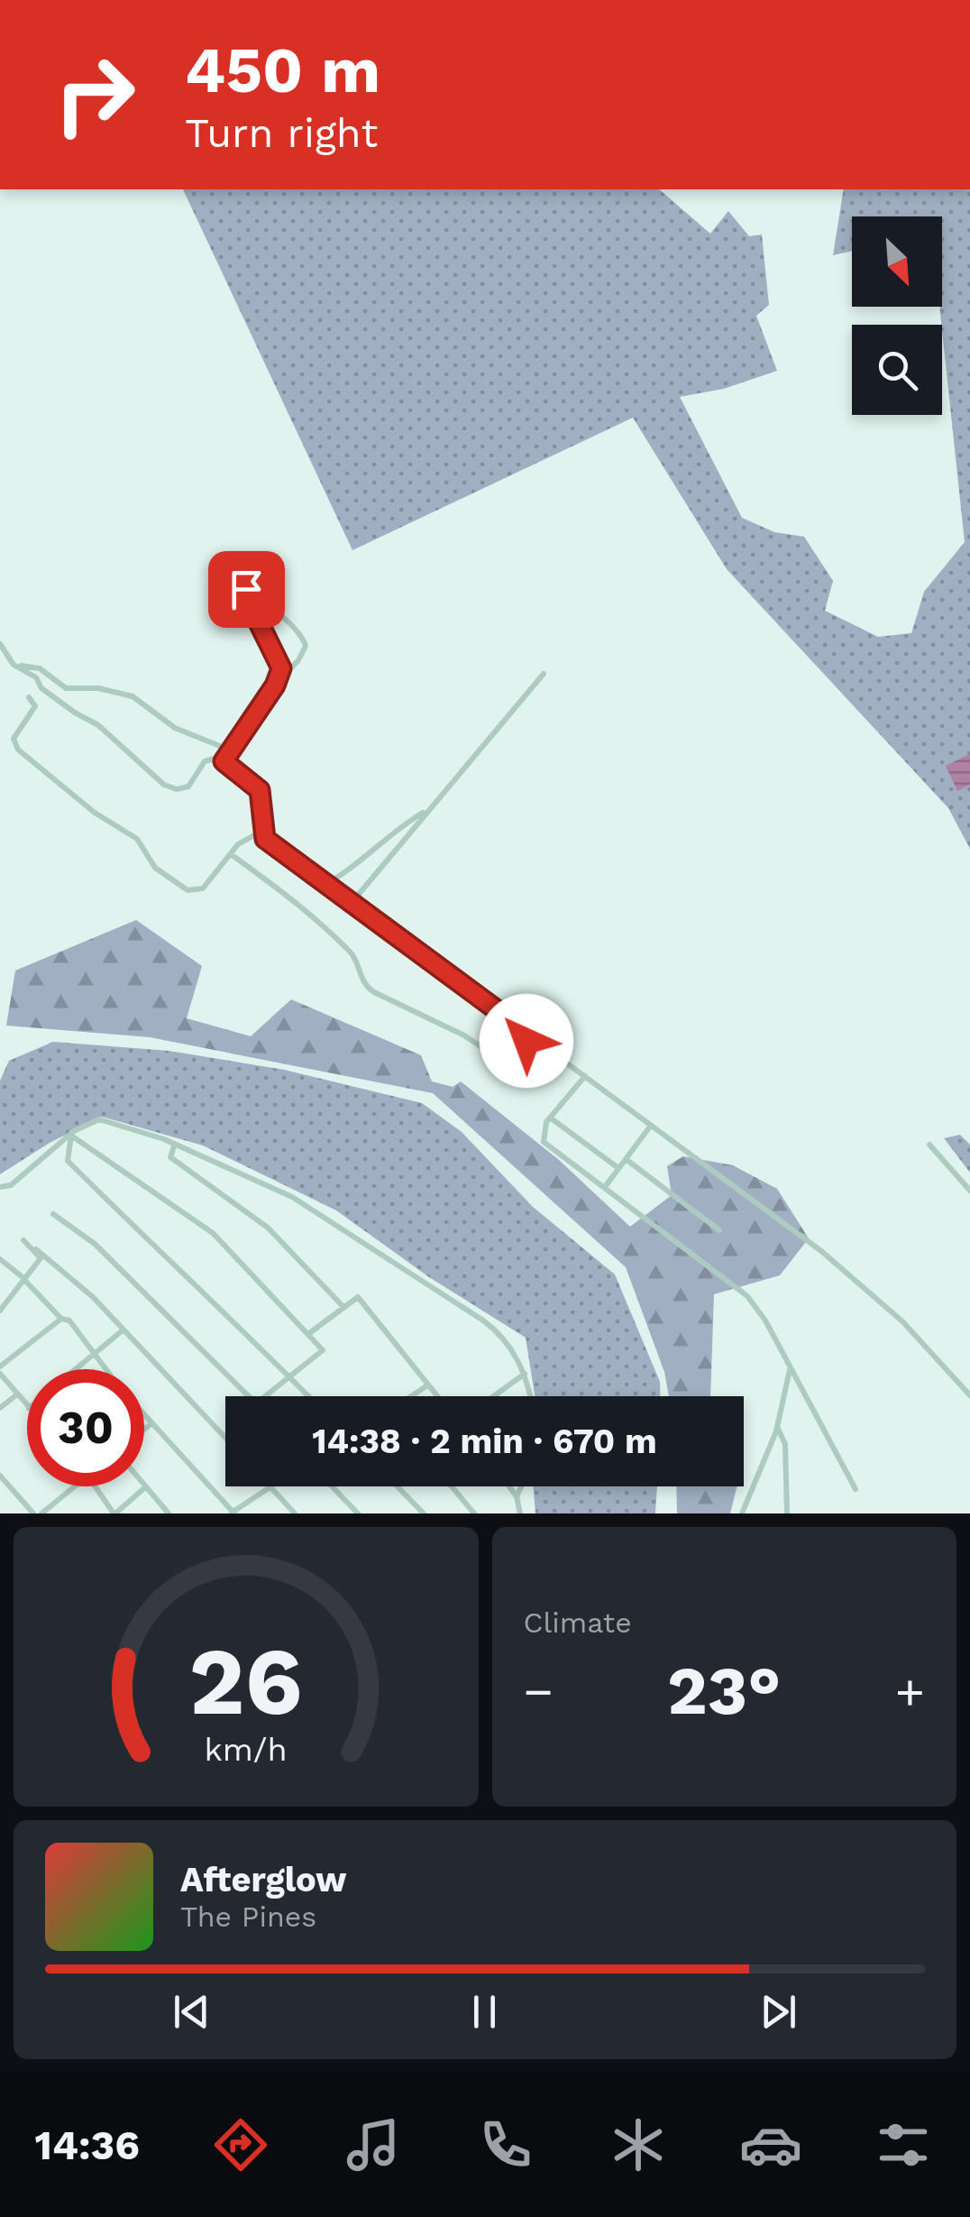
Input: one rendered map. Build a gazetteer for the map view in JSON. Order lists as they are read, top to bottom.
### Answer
{
  "north": "bottom right",
  "page": {
    "turn": ["450 m", "Turn right"],
    "limit": "30",
    "trip": "14:38 · 2 min · 670 m",
    "tile": "Climate",
    "heat": ["−", "23°", "+"],
    "song": ["Afterglow", "The Pines"],
    "tabs": "14:36",
    "gauge": ["26", "km/h"]
  }
}
